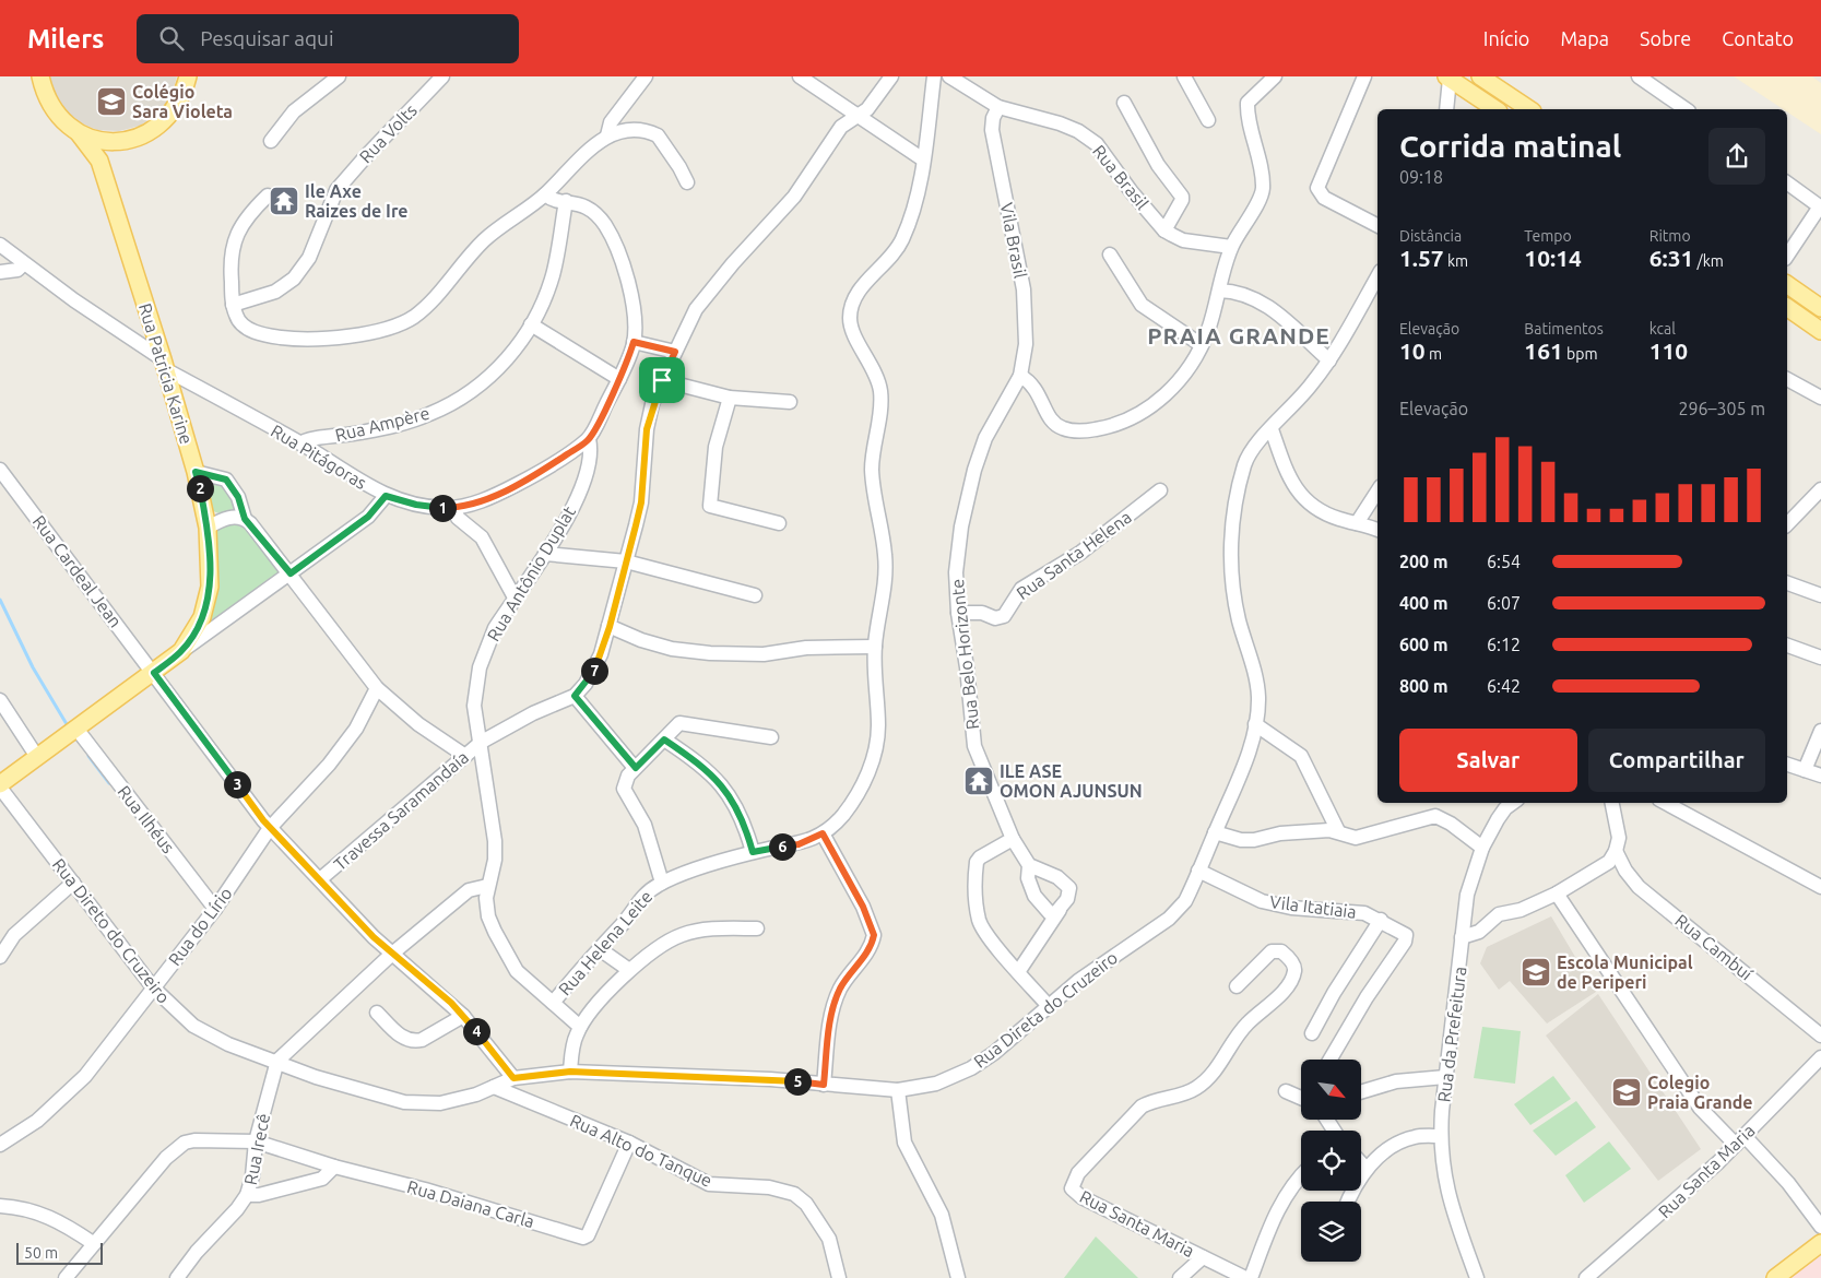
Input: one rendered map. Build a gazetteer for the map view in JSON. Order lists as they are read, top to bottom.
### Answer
{
  "streets": {
    "main road": ["Rua Patricia Karine"],
    "street": [
      "Rua Volts",
      "Rua Brasil",
      "Vila Brasil",
      "Rua Ampère",
      "Rua Pitágoras",
      "Rua Santa Helena",
      "Rua Cardeal Jean",
      "Rua Antônio Duplat",
      "Rua Belo Horizonte",
      "Travessa Saramandaía",
      "Rua Ilhéus",
      "Vila Itatiaia",
      "Rua do Lírio",
      "Rua Direto do Cruzeiro",
      "Rua Helena Leite",
      "Rua Cambuí",
      "Rua Direta do Cruzeiro",
      "Rua da Prefeitura",
      "Rua Irecê",
      "Rua Alto do Tanque",
      "Rua Santa Maria",
      "Rua Daiana Carla"
    ]
  },
  "crossings": [
    ["Rua Brasil", "Vila Brasil"],
    ["Vila Brasil", "Rua Belo Horizonte"],
    ["Rua Patricia Karine", "Rua Pitágoras"],
    ["Rua Patricia Karine", "Rua Cardeal Jean"],
    ["Rua Patricia Karine", "Rua Ilhéus"],
    ["Rua Patricia Karine", "Rua Direto do Cruzeiro"],
    ["Rua Ampère", "Rua Pitágoras"],
    ["Rua Pitágoras", "Rua Antônio Duplat"],
    ["Rua Santa Helena", "Rua Belo Horizonte"],
    ["Rua Cardeal Jean", "Travessa Saramandaía"],
    ["Rua Cardeal Jean", "Rua do Lírio"],
    ["Rua Cardeal Jean", "Rua Direta do Cruzeiro"],
    ["Rua Antônio Duplat", "Travessa Saramandaía"],
    ["Rua Antônio Duplat", "Rua Helena Leite"],
    ["Rua Ilhéus", "Rua do Lírio"],
    ["Vila Itatiaia", "Rua Direta do Cruzeiro"],
    ["Rua do Lírio", "Rua Direto do Cruzeiro"],
    ["Rua Direto do Cruzeiro", "Rua Direta do Cruzeiro"],
    ["Rua Direto do Cruzeiro", "Rua Irecê"],
    ["Rua Direto do Cruzeiro", "Rua Alto do Tanque"],
    ["Rua Direta do Cruzeiro", "Rua Alto do Tanque"],
    ["Rua Irecê", "Rua Daiana Carla"],
    ["Rua Alto do Tanque", "Rua Daiana Carla"]
  ],
  "districts": ["PRAIA GRANDE"],
  "places": {
    "school or university": ["Colégio Sara Violeta", "Escola Municipal de Periperi", "Colegio Praia Grande"],
    "temple": ["Ile Axe Raizes de Ire", "ILE ASE OMON AJUNSUN"]
  },
  "scale_bar": "50 m",
  "north": "bottom right",
  "page": {
    "header": "Milers",
    "search": "Pesquisar aqui",
    "nav": [
      "Início",
      "Mapa",
      "Sobre",
      "Contato"
    ],
    "heading": ["Corrida matinal", "09:18"],
    "stats": [
      ["Distância", "1.57 km"],
      ["Tempo", "10:14"],
      ["Ritmo", "6:31 /km"],
      ["Elevação", "10 m"],
      ["Batimentos", "161 bpm"],
      ["kcal", "110"]
    ],
    "chart": ["Elevação", "296–305 m"],
    "pins": [
      "2",
      "1",
      "7",
      "3",
      "6",
      "4",
      "5"
    ],
    "list": [
      {
        "name": "200 m",
        "note": "6:54"
      },
      {
        "name": "400 m",
        "note": "6:07"
      },
      {
        "name": "600 m",
        "note": "6:12"
      },
      {
        "name": "800 m",
        "note": "6:42"
      }
    ],
    "buttons": ["Salvar", "Compartilhar"],
    "scale": "50 m"
  }
}
